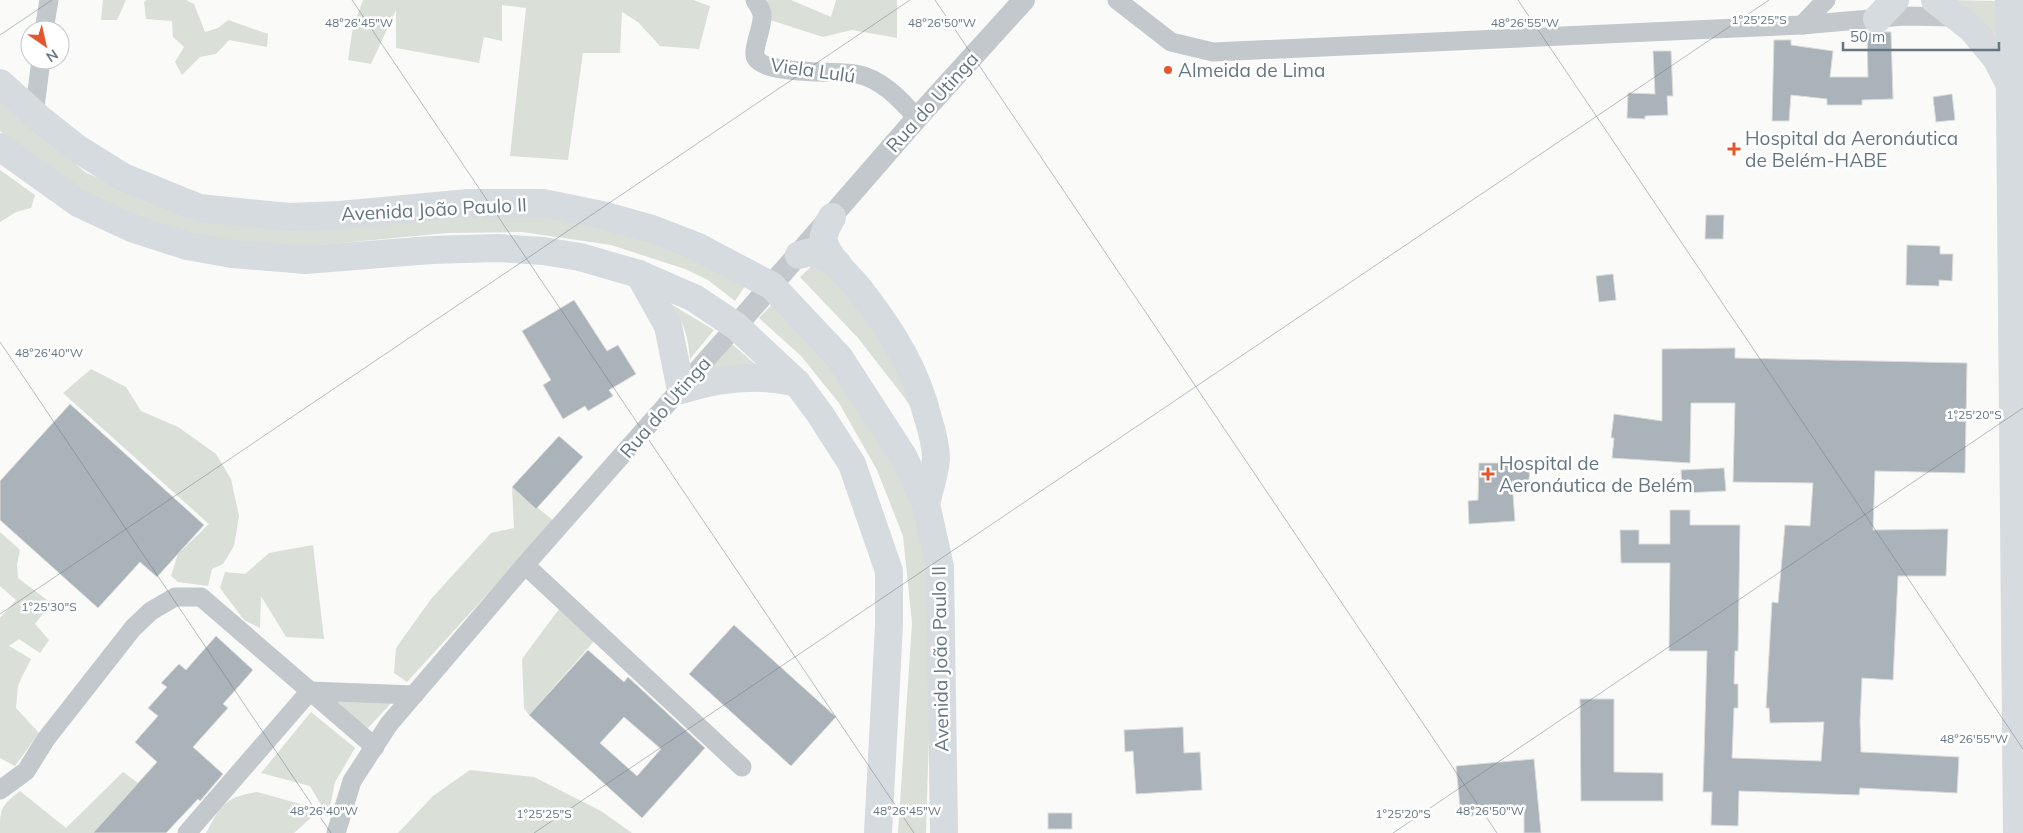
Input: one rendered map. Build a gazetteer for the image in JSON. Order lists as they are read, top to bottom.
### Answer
{
  "streets": {
    "main road": ["Avenida João Paulo II"],
    "street": ["Viela Lulú", "Rua do Utinga"]
  },
  "crossings": [
    ["Viela Lulú", "Rua do Utinga"],
    ["Rua do Utinga", "Avenida João Paulo II"]
  ],
  "places": {
    "other": ["Almeida de Lima"],
    "health": ["Hospital da Aeronáutica de Belém-HABE", "Hospital de Aeronáutica de Belém"]
  },
  "scale_bar": "50 m",
  "north": "bottom right",
  "coordinates": [
    "1°25'25\"S",
    "48°26'45\"W",
    "48°26'50\"W",
    "48°26'55\"W",
    "48°26'40\"W",
    "1°25'20\"S",
    "1°25'30\"S"
  ]
}
